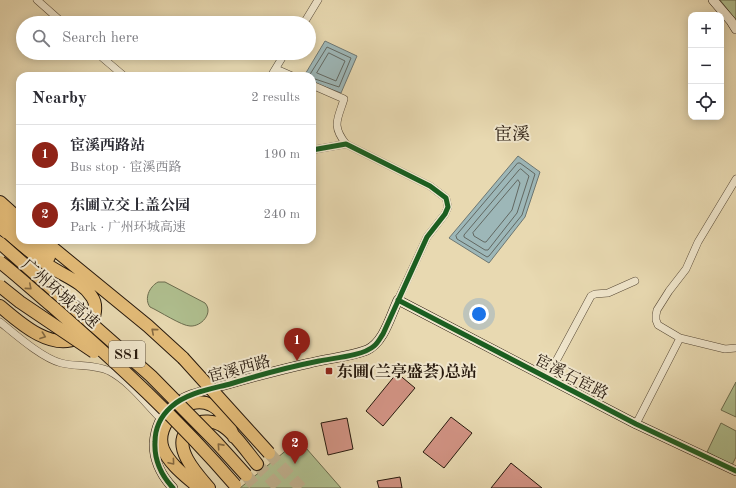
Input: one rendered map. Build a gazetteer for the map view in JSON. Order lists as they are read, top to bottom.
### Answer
{
  "streets": {
    "highway": ["广州环城高速", "S81"],
    "street": ["宦溪西路", "宦溪石宦路"]
  },
  "crossings": [
    ["宦溪西路", "宦溪石宦路"]
  ],
  "districts": ["宦溪"],
  "places": {
    "transit": ["东圃(兰亭盛荟)总站"]
  },
  "page": {
    "map_buttons": ["+", "−"],
    "search": "Search here",
    "heading": ["Nearby", "2 results"],
    "list": [
      {
        "mark": "1",
        "name": "宦溪西路站",
        "note": "Bus stop · 宦溪西路",
        "value": "190 m"
      },
      {
        "mark": "2",
        "name": "东圃立交上盖公园",
        "note": "Park · 广州环城高速",
        "value": "240 m"
      }
    ],
    "pins": ["1", "2"]
  }
}
